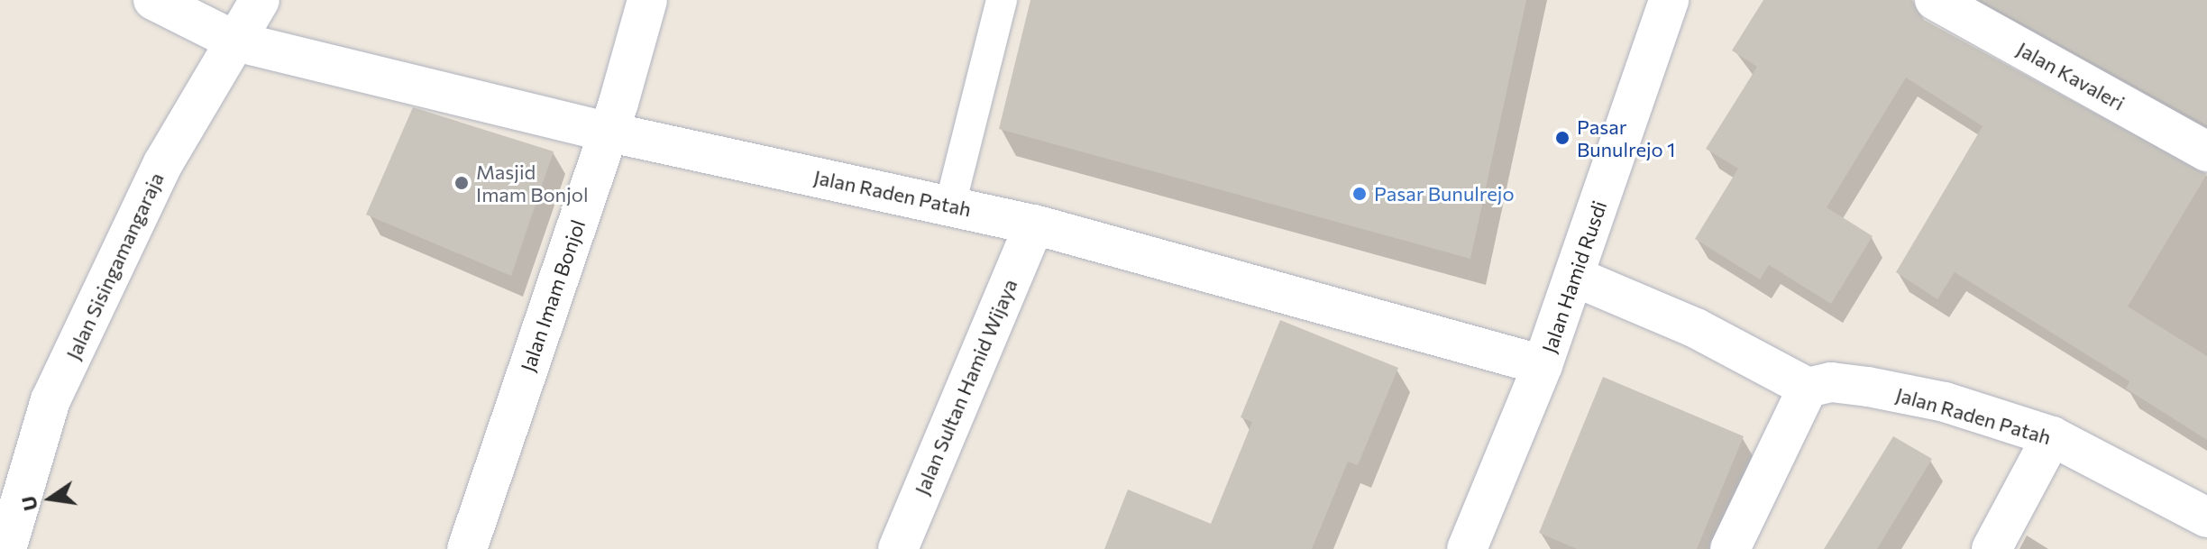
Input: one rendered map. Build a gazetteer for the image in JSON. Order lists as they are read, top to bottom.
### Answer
{
  "streets": {
    "street": [
      "Jalan Kavaleri",
      "Jalan Raden Patah",
      "Jalan Sisingamangaraja",
      "Jalan Hamid Rusdi",
      "Jalan Imam Bonjol",
      "Jalan Sultan Hamid Wijaya"
    ]
  },
  "crossings": [
    ["Jalan Raden Patah", "Jalan Sisingamangaraja"],
    ["Jalan Raden Patah", "Jalan Hamid Rusdi"],
    ["Jalan Raden Patah", "Jalan Imam Bonjol"],
    ["Jalan Raden Patah", "Jalan Sultan Hamid Wijaya"]
  ],
  "places": ["Pasar Bunulrejo 1", "Masjid Imam Bonjol", "Pasar Bunulrejo"],
  "north": "left"
}
